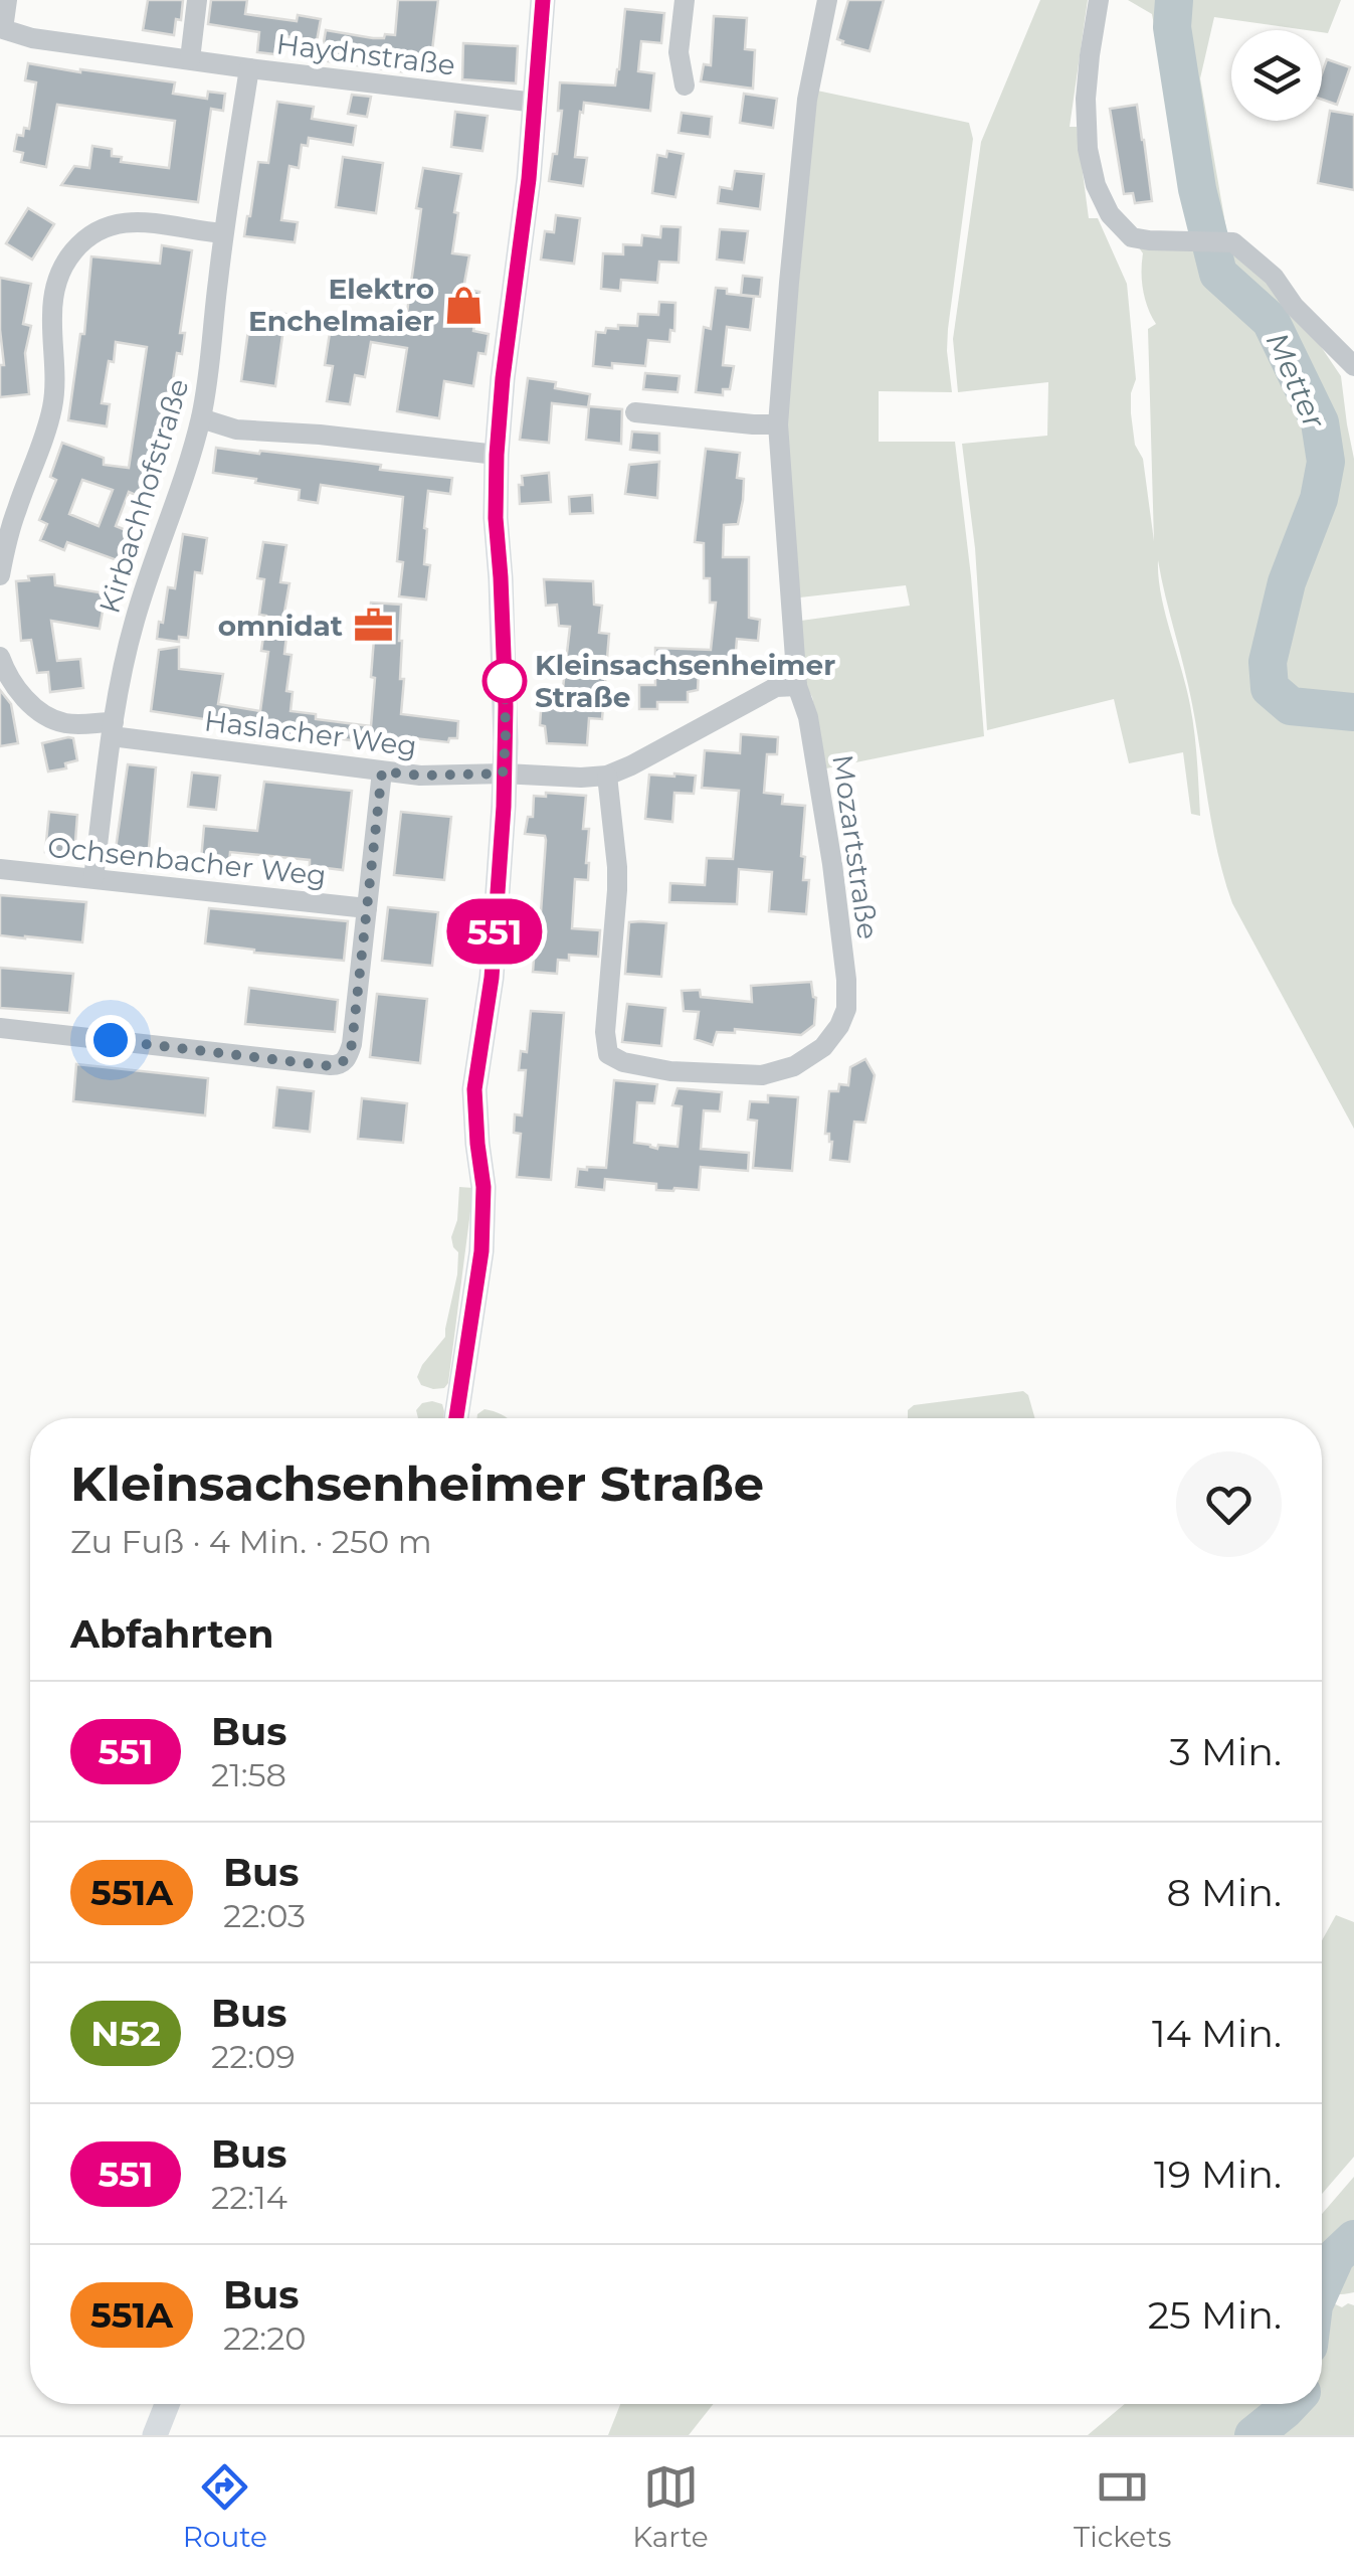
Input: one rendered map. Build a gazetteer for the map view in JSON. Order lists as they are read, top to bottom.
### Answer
{
  "streets": {
    "street": [
      "Haydnstraße",
      "Kirbachhofstraße",
      "Haslacher Weg",
      "Mozartstraße",
      "Ochsenbacher Weg"
    ]
  },
  "crossings": [
    ["Haydnstraße", "Kirbachhofstraße"],
    ["Kirbachhofstraße", "Haslacher Weg"],
    ["Kirbachhofstraße", "Ochsenbacher Weg"],
    ["Haslacher Weg", "Mozartstraße"]
  ],
  "water": ["Metter"],
  "places": {
    "shop": ["Elektro Enchelmaier"],
    "office": ["omnidat"],
    "other": ["Kleinsachsenheimer Straße"]
  },
  "lines": ["bus line 551"],
  "page": {
    "on_map": "551",
    "heading": [
      ["Kleinsachsenheimer Straße", "Zu Fuß · 4 Min. · 250 m"],
      "Abfahrten"
    ],
    "list": [
      {
        "mark": "551",
        "name": "Bus",
        "note": "21:58",
        "value": "3 Min."
      },
      {
        "mark": "551A",
        "name": "Bus",
        "note": "22:03",
        "value": "8 Min."
      },
      {
        "mark": "N52",
        "name": "Bus",
        "note": "22:09",
        "value": "14 Min."
      },
      {
        "mark": "551",
        "name": "Bus",
        "note": "22:14",
        "value": "19 Min."
      },
      {
        "mark": "551A",
        "name": "Bus",
        "note": "22:20",
        "value": "25 Min."
      }
    ],
    "tabs": ["Route", "Karte", "Tickets"]
  }
}
